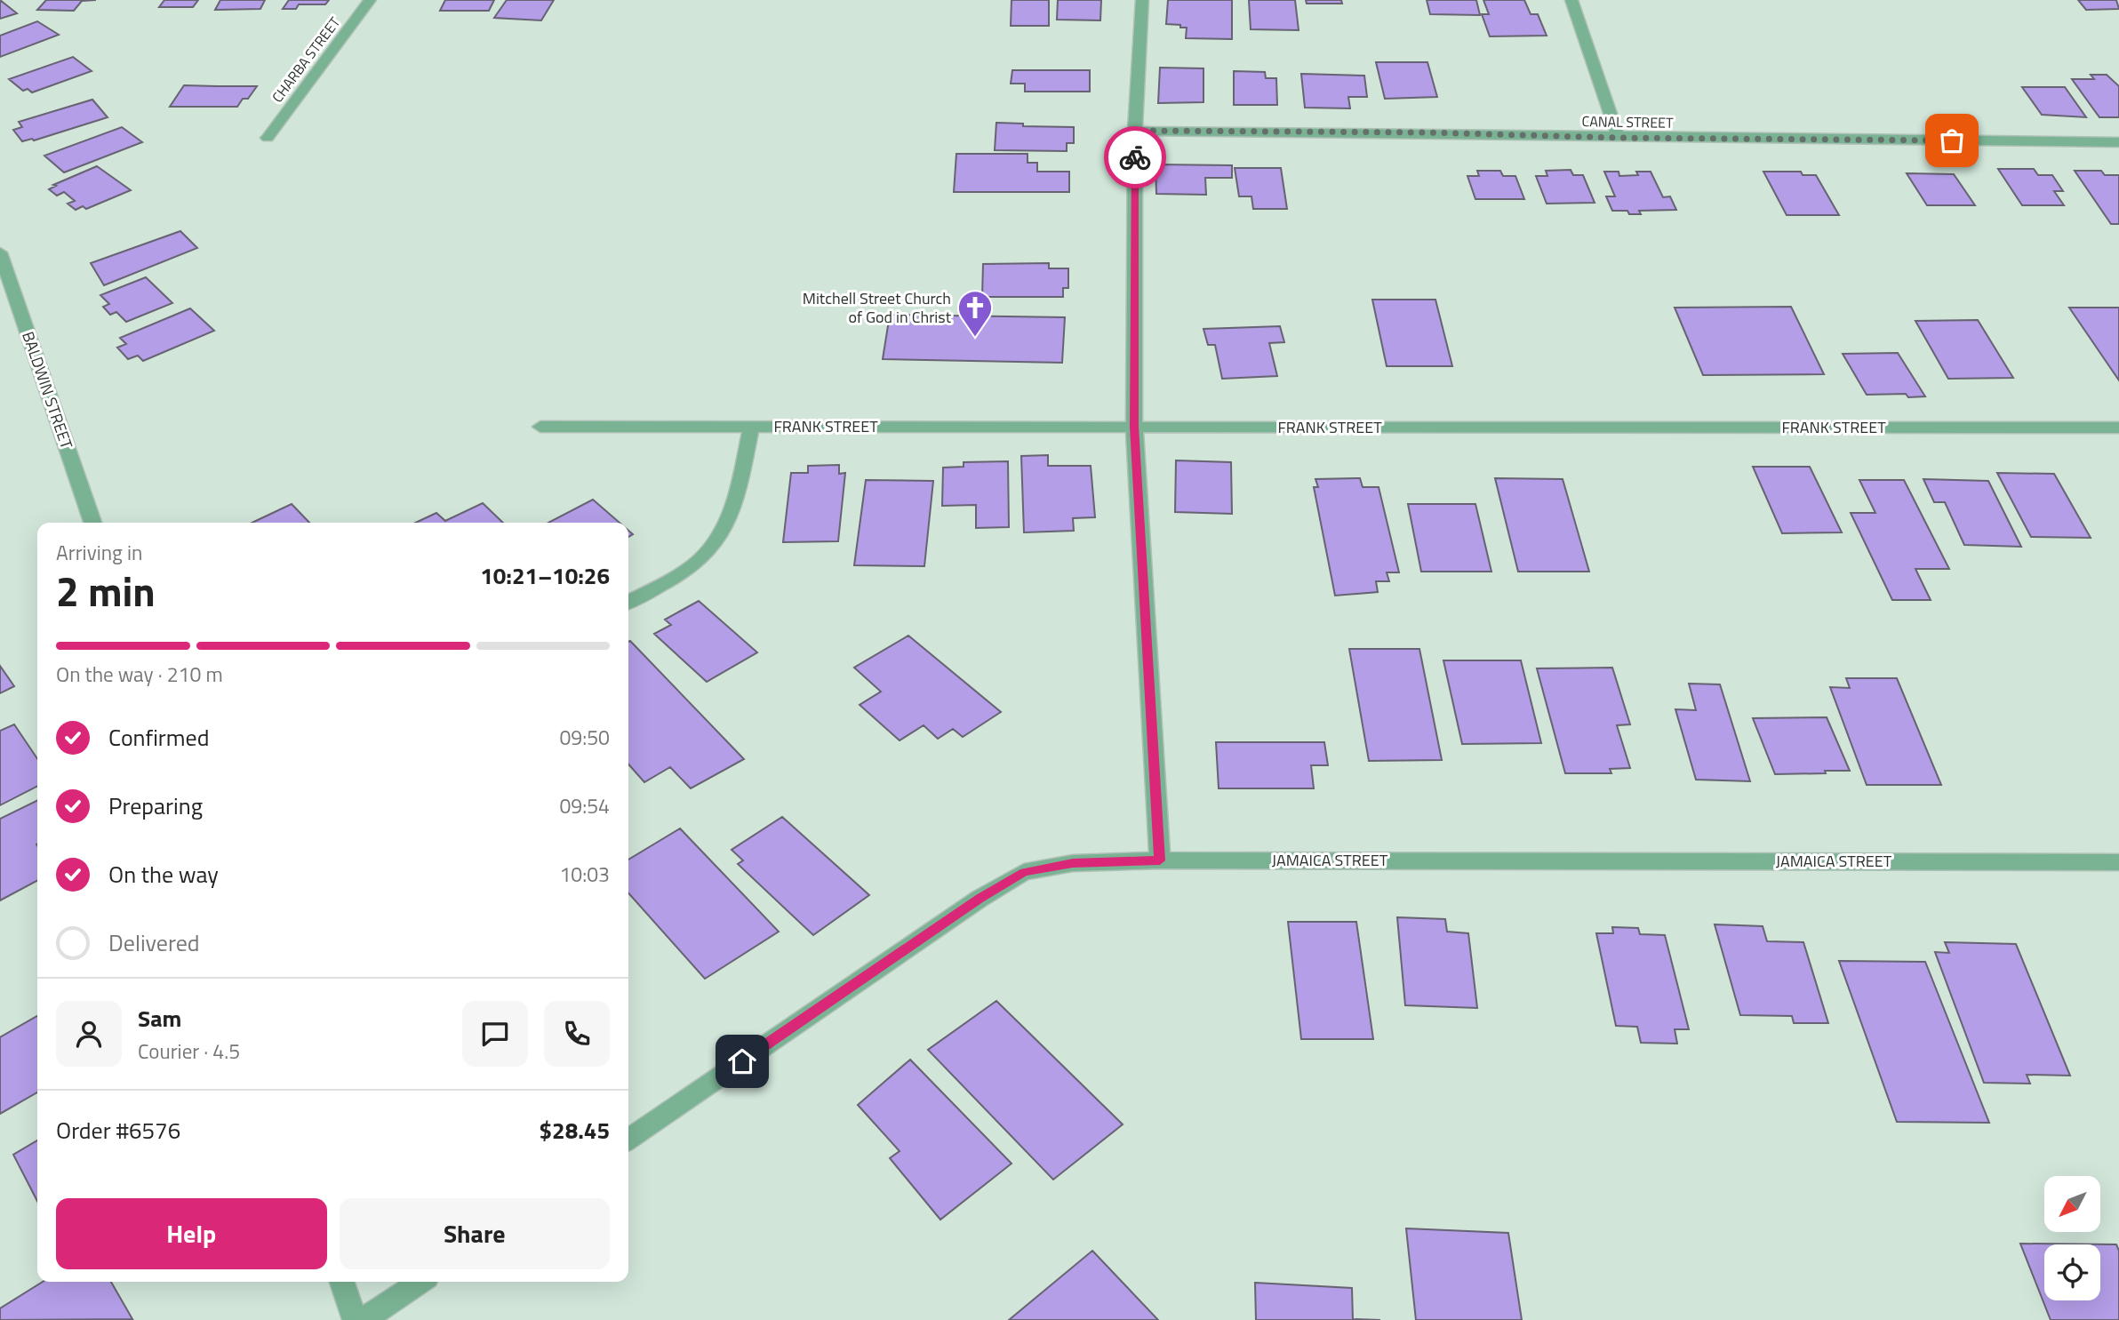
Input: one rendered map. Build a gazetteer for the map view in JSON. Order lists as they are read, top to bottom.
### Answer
{
  "streets": {
    "street": [
      "CHARBA STREET",
      "CANAL STREET",
      "BALDWIN STREET",
      "FRANK STREET",
      "JAMAICA STREET"
    ]
  },
  "places": {
    "church": ["Mitchell Street Church of God in Christ"]
  },
  "north": "bottom left",
  "page": {
    "heading": ["2 min", "Arriving in", "10:21–10:26"],
    "panel": [
      "Sam",
      "Courier · 4.5",
      "Order #6576",
      "$28.45"
    ],
    "bar": "On the way · 210 m",
    "list": [
      ["Confirmed", "09:50"],
      ["Preparing", "09:54"],
      ["On the way", "10:03"],
      "Delivered"
    ],
    "buttons": ["Help", "Share"]
  }
}
